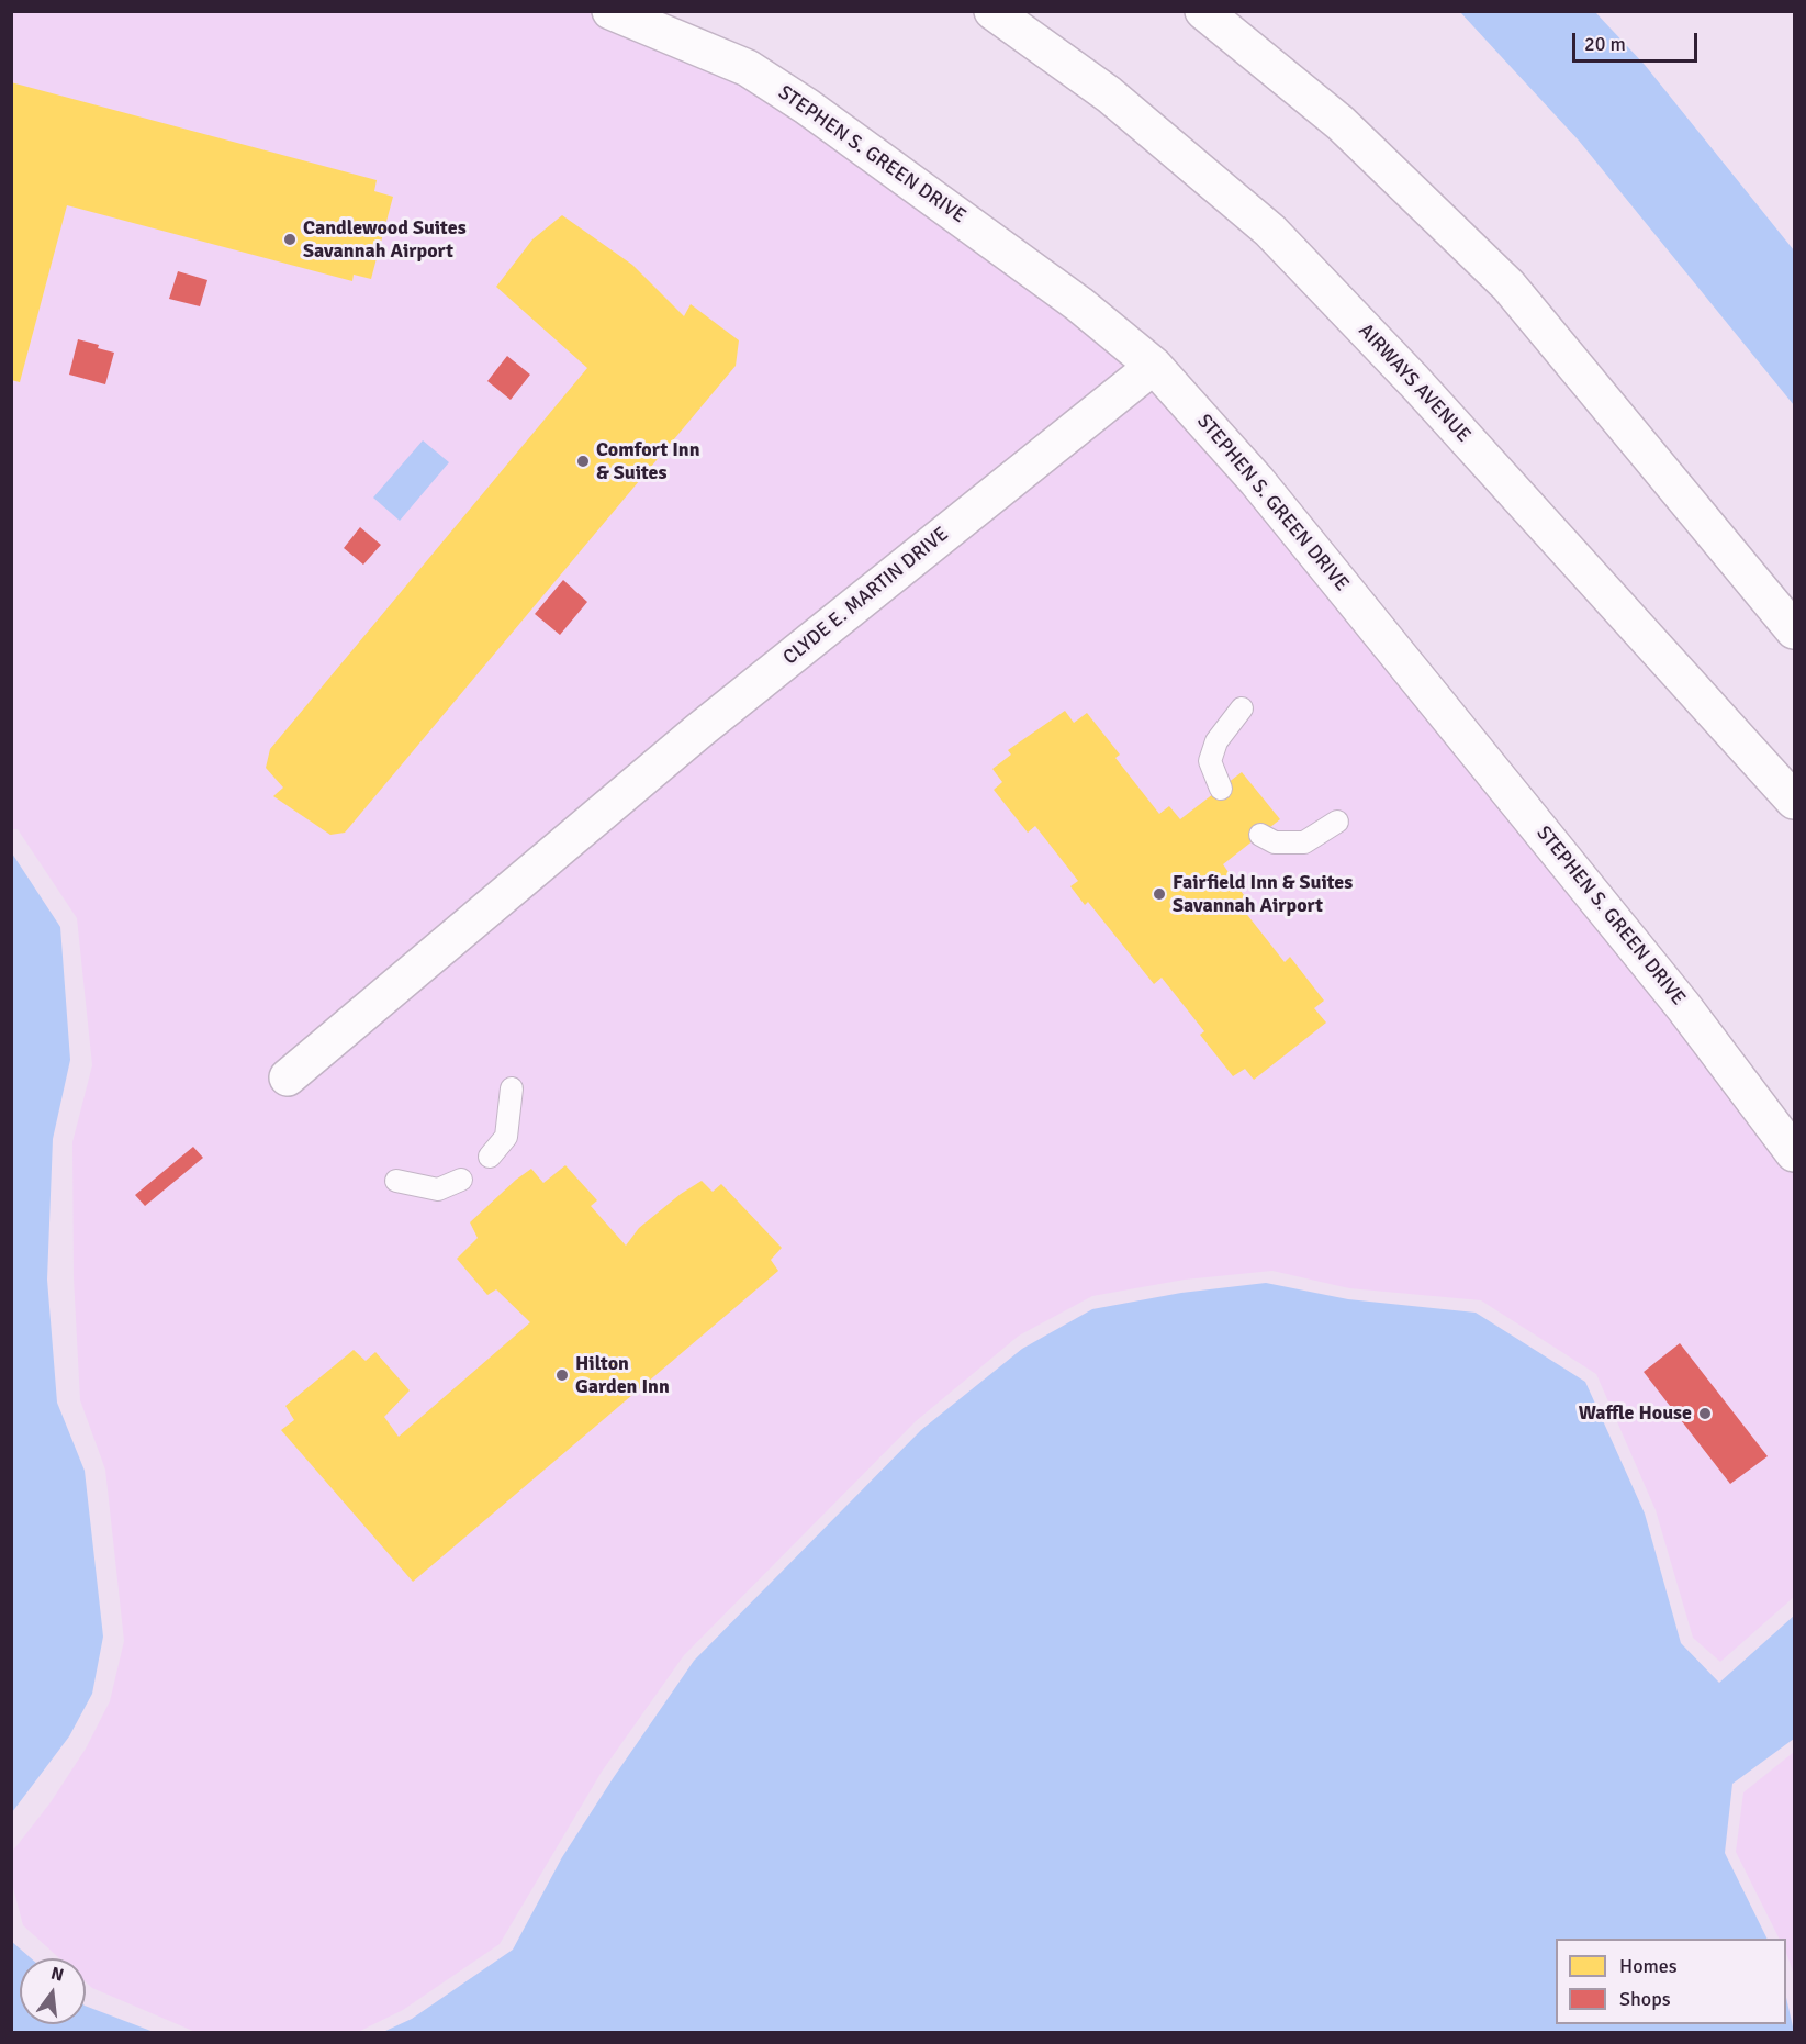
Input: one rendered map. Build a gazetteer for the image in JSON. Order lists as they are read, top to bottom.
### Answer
{
  "streets": {
    "street": ["STEPHEN S. GREEN DRIVE", "AIRWAYS AVENUE", "CLYDE E. MARTIN DRIVE"]
  },
  "crossings": [
    ["STEPHEN S. GREEN DRIVE", "CLYDE E. MARTIN DRIVE"]
  ],
  "places": [
    "Candlewood Suites Savannah Airport",
    "Comfort Inn & Suites",
    "Fairfield Inn & Suites Savannah Airport",
    "Hilton Garden Inn",
    "Waffle House"
  ],
  "legend": ["Homes", "Shops"],
  "scale_bar": "20 m",
  "north": "top"
}
